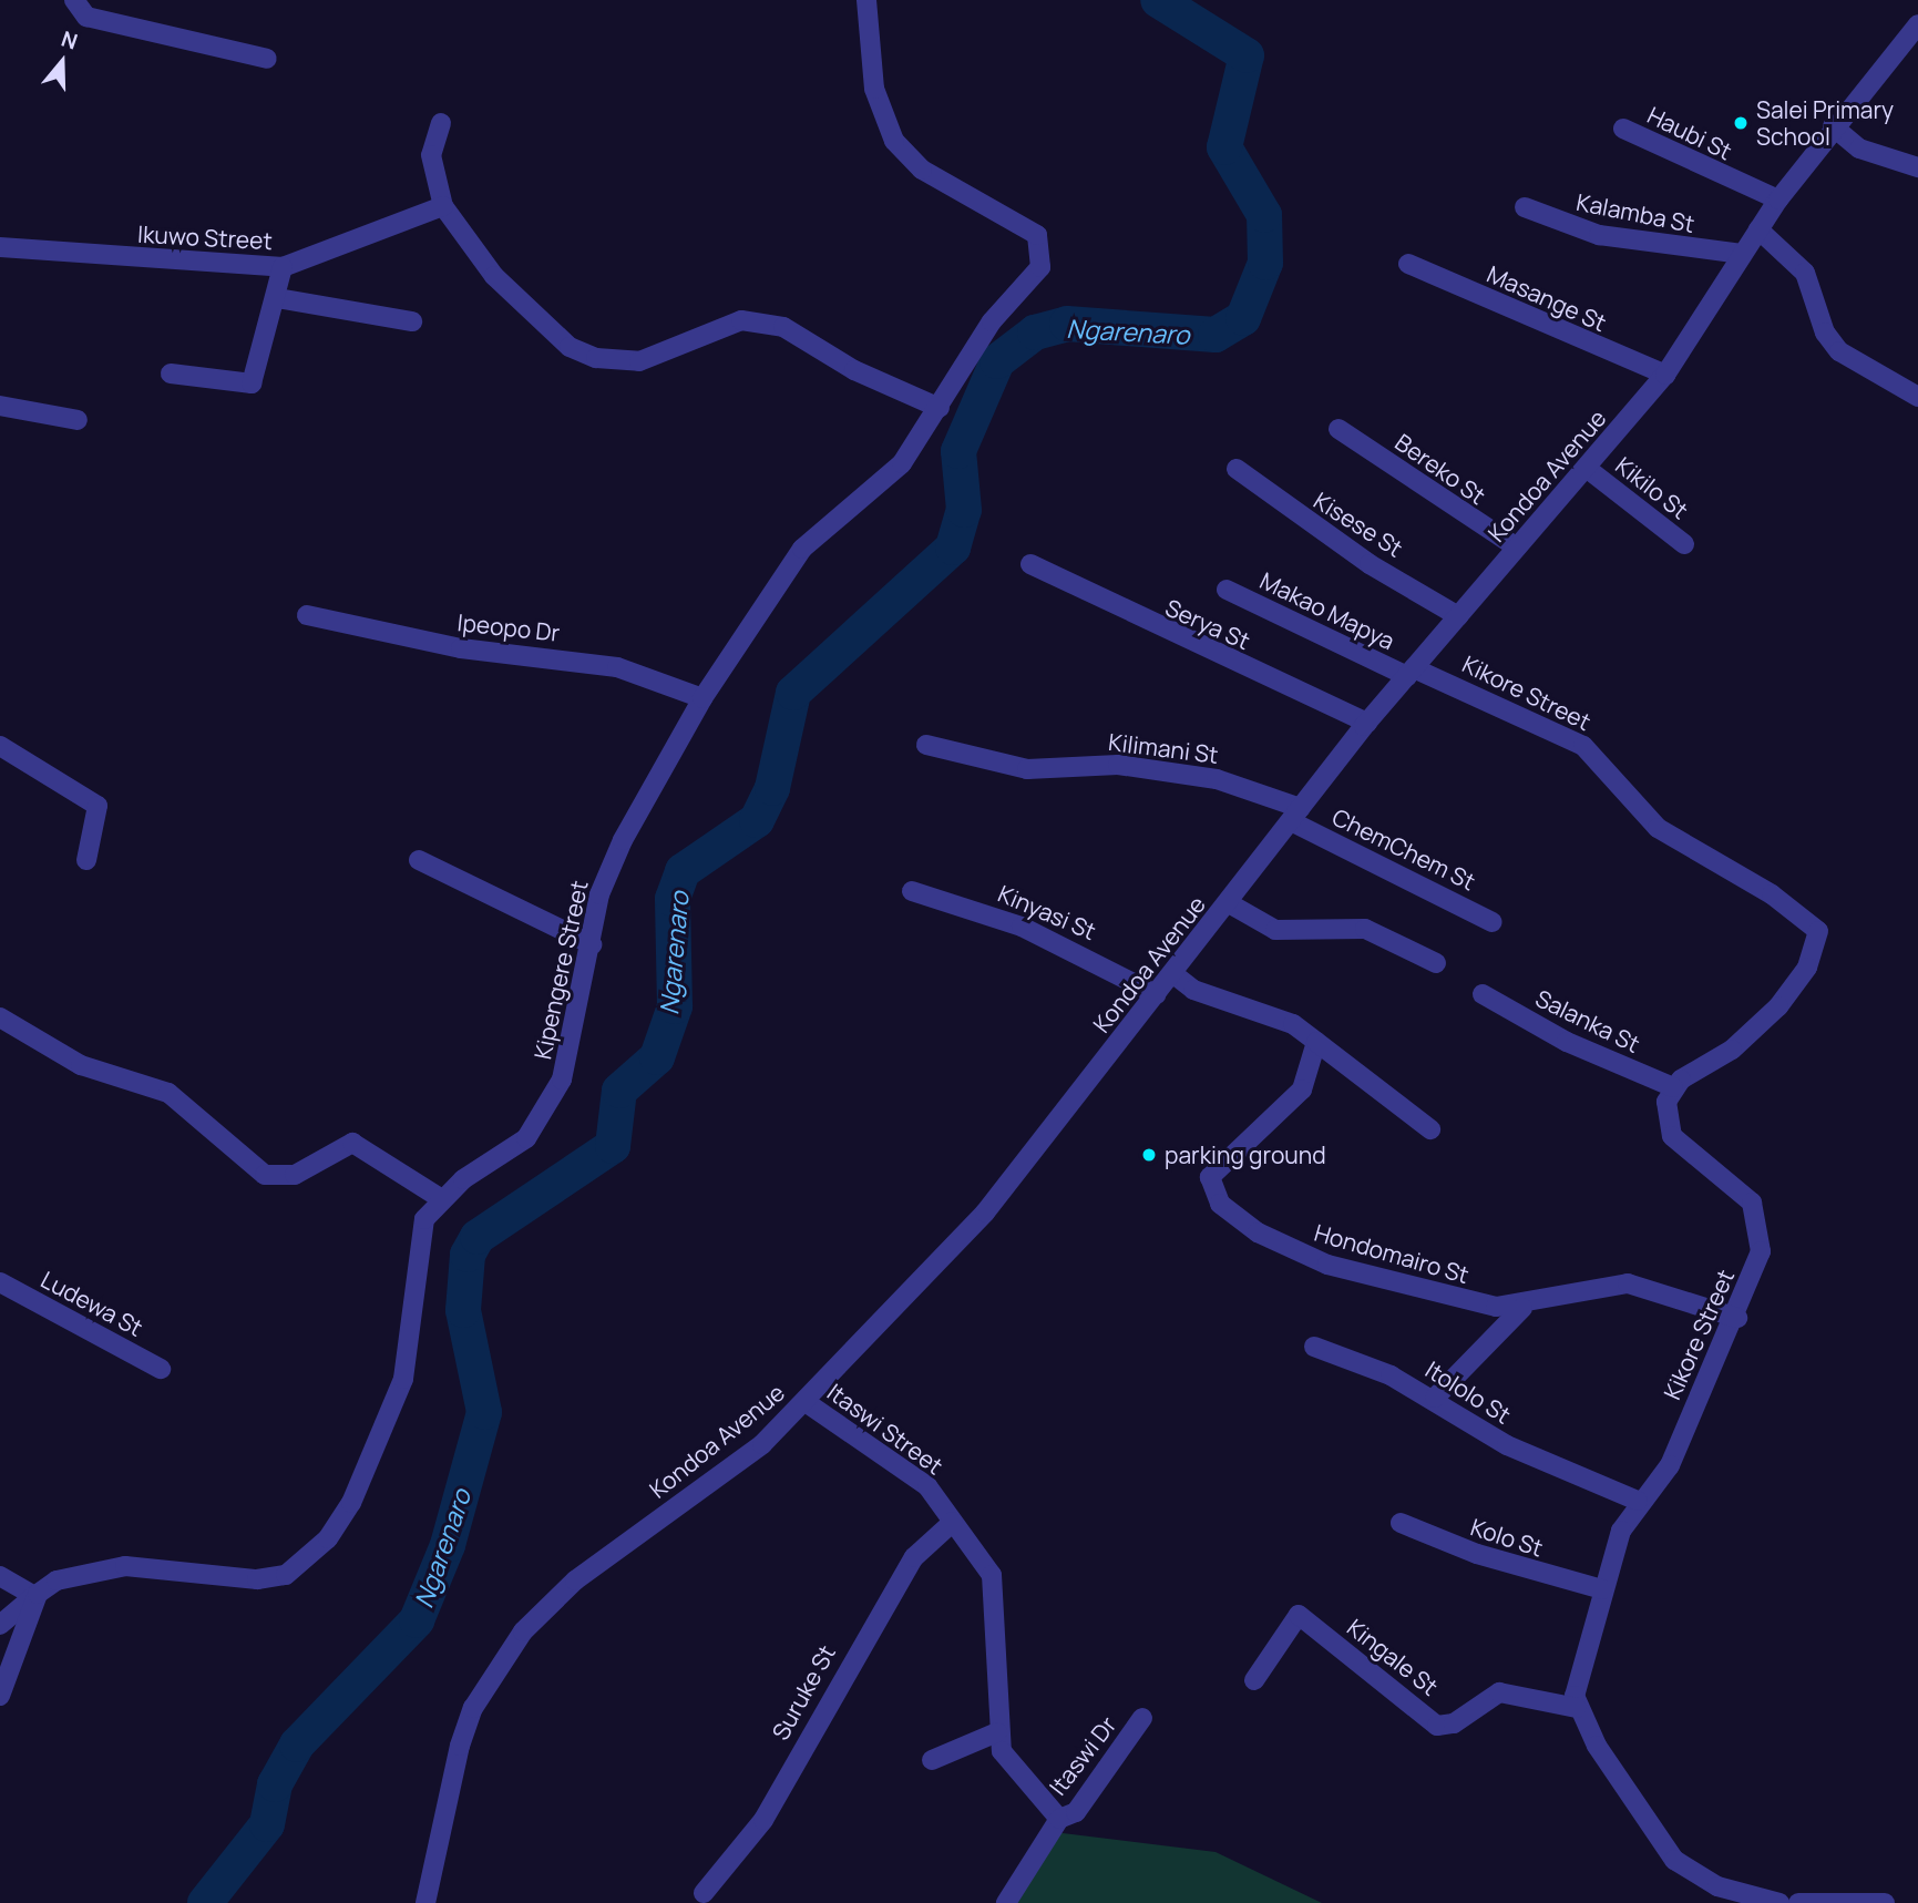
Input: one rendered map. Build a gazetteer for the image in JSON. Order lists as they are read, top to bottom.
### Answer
{
  "streets": {
    "street": [
      "Haubi St",
      "Kalamba St",
      "Ikuwo Street",
      "Masange St",
      "Bereko St",
      "Kondoa Avenue",
      "Kikilo St",
      "Kisese St",
      "Makao Mapya",
      "Serya St",
      "Ipeopo Dr",
      "Kikore Street",
      "Kilimani St",
      "ChemChem St",
      "Kinyasi St",
      "Kipengere Street",
      "Salanka St",
      "Hondomairo St",
      "Ludewa St",
      "Itololo St",
      "Itaswi Street",
      "Kolo St",
      "Kingale St",
      "Suruke St",
      "Itaswi Dr"
    ]
  },
  "crossings": [
    ["Haubi St", "Kondoa Avenue"],
    ["Kalamba St", "Kondoa Avenue"],
    ["Masange St", "Kondoa Avenue"],
    ["Bereko St", "Kondoa Avenue"],
    ["Kondoa Avenue", "Kikilo St"],
    ["Kondoa Avenue", "Kisese St"],
    ["Kondoa Avenue", "Makao Mapya"],
    ["Kondoa Avenue", "Serya St"],
    ["Kondoa Avenue", "Kikore Street"],
    ["Kondoa Avenue", "Kilimani St"],
    ["Kondoa Avenue", "ChemChem St"],
    ["Kondoa Avenue", "Kinyasi St"],
    ["Kondoa Avenue", "Itaswi Street"],
    ["Makao Mapya", "Kikore Street"],
    ["Ipeopo Dr", "Kipengere Street"],
    ["Kikore Street", "Salanka St"],
    ["Kikore Street", "Hondomairo St"],
    ["Kikore Street", "Itololo St"],
    ["Kikore Street", "Kolo St"],
    ["Kikore Street", "Kingale St"],
    ["Kilimani St", "ChemChem St"],
    ["Itaswi Street", "Suruke St"],
    ["Itaswi Street", "Itaswi Dr"]
  ],
  "water": ["Ngarenaro"],
  "places": ["Salei Primary School", "parking ground"],
  "north": "top"
}
